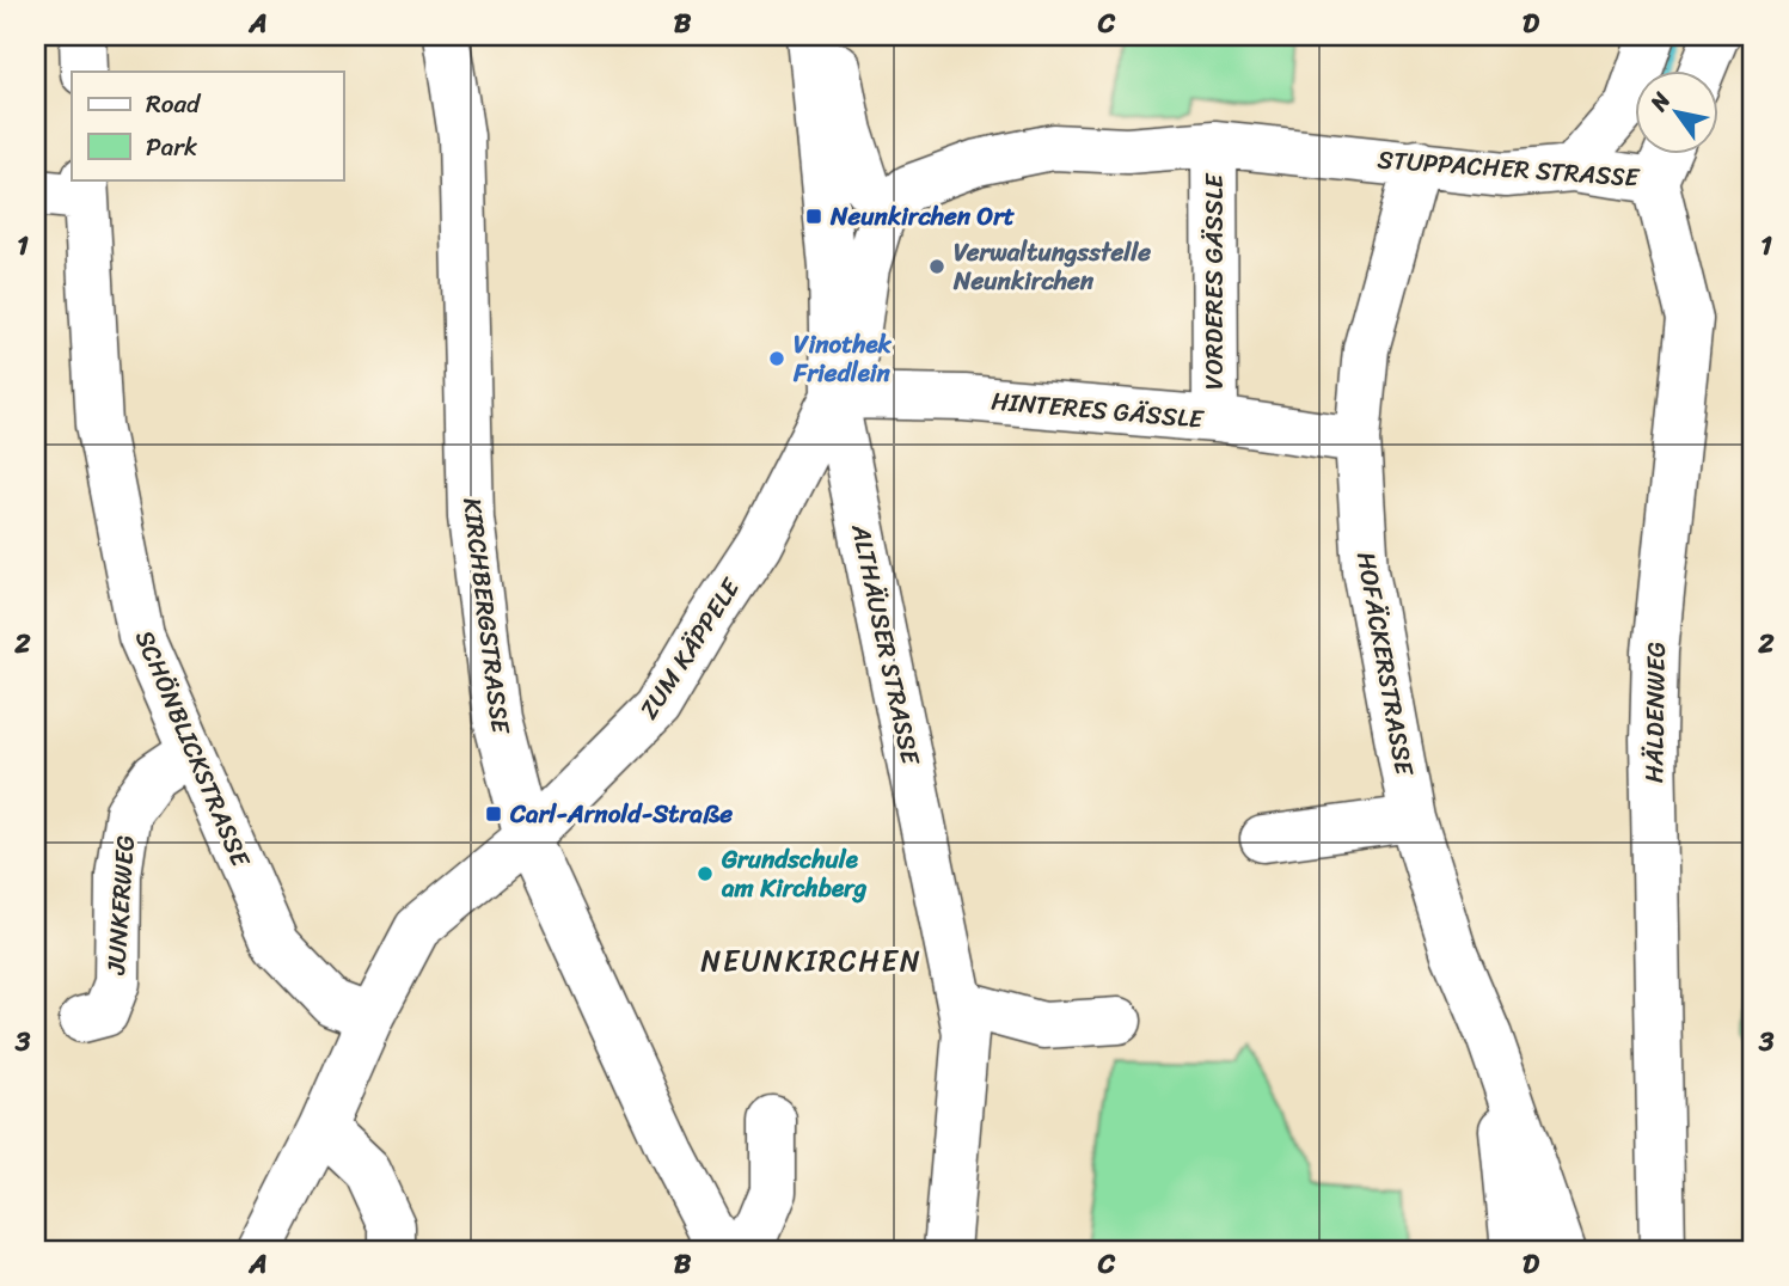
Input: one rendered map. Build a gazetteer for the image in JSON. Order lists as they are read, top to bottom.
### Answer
{
  "streets": {
    "street": [
      "STUPPACHER STRASSE",
      "VORDERES GÄSSLE",
      "HINTERES GÄSSLE",
      "KIRCHBERGSTRASSE",
      "ALTHÄUSER STRASSE",
      "ZUM KÄPPELE",
      "HOFÄCKERSTRASSE",
      "HÄLDENWEG",
      "SCHÖNBLICKSTRASSE",
      "JUNKERWEG"
    ]
  },
  "crossings": [
    ["STUPPACHER STRASSE", "VORDERES GÄSSLE"],
    ["STUPPACHER STRASSE", "ZUM KÄPPELE"],
    ["STUPPACHER STRASSE", "HOFÄCKERSTRASSE"],
    ["STUPPACHER STRASSE", "HÄLDENWEG"],
    ["VORDERES GÄSSLE", "HINTERES GÄSSLE"],
    ["HINTERES GÄSSLE", "ALTHÄUSER STRASSE"],
    ["HINTERES GÄSSLE", "ZUM KÄPPELE"],
    ["HINTERES GÄSSLE", "HOFÄCKERSTRASSE"],
    ["KIRCHBERGSTRASSE", "ZUM KÄPPELE"],
    ["ALTHÄUSER STRASSE", "ZUM KÄPPELE"],
    ["ZUM KÄPPELE", "SCHÖNBLICKSTRASSE"],
    ["SCHÖNBLICKSTRASSE", "JUNKERWEG"]
  ],
  "districts": ["NEUNKIRCHEN"],
  "places": {
    "transit": ["Neunkirchen Ort", "Carl-Arnold-Straße"],
    "other": ["Verwaltungsstelle Neunkirchen", "Vinothek Friedlein", "Grundschule am Kirchberg"]
  },
  "legend": ["Road", "Park"],
  "north": "top left",
  "grid": {
    "columns": [
      "A",
      "B",
      "C",
      "D"
    ],
    "rows": ["1", "2", "3"]
  }
}
